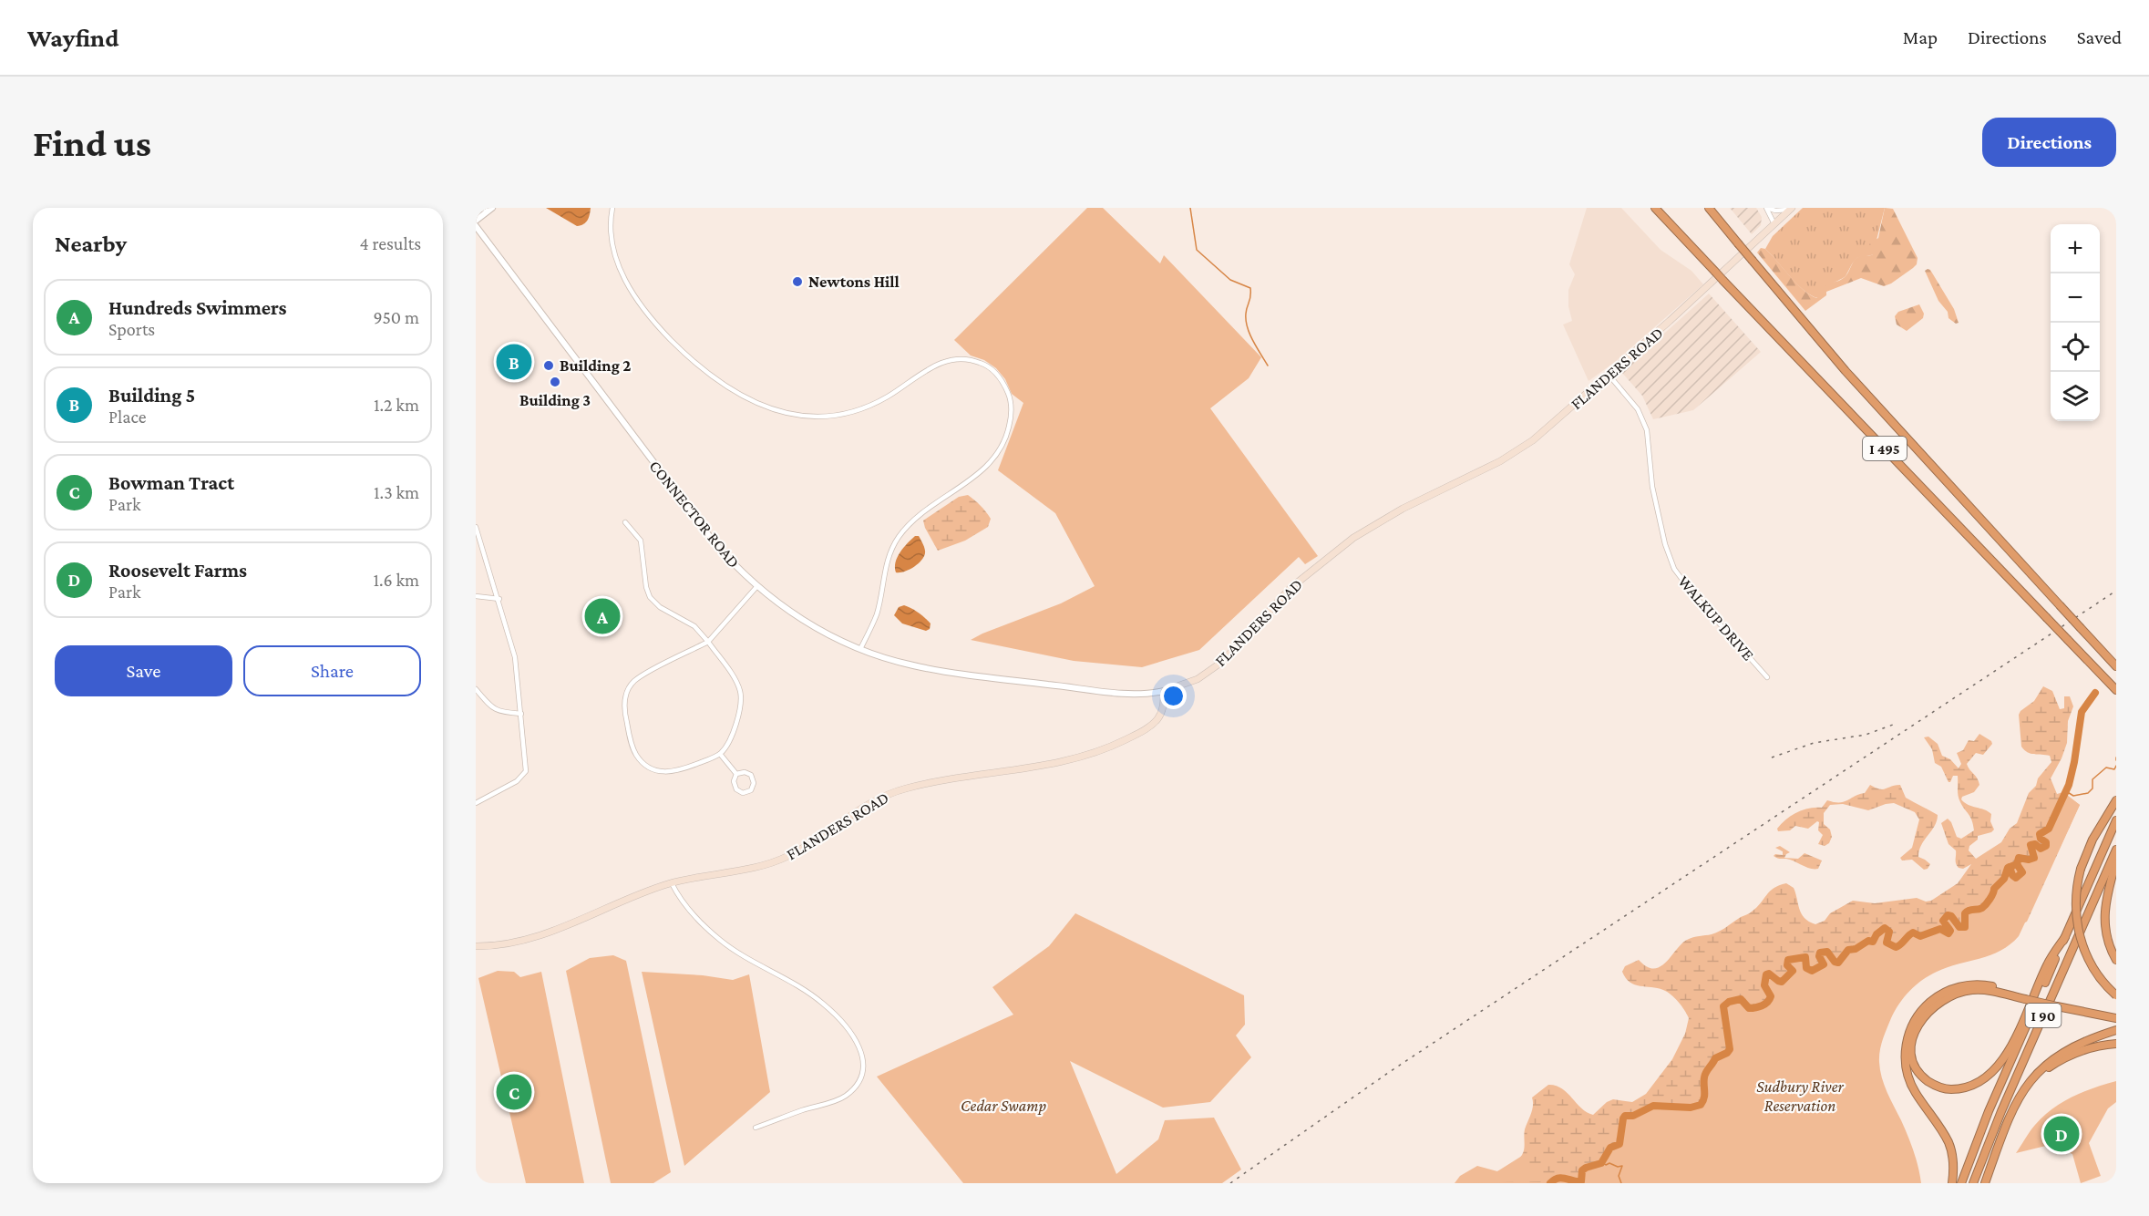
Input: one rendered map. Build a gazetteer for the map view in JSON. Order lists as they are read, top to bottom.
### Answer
{
  "streets": {
    "highway": ["I 495", "I 90"],
    "main road": ["FLANDERS ROAD"],
    "street": ["CONNECTOR ROAD", "WALKUP DRIVE"]
  },
  "crossings": [
    ["FLANDERS ROAD", "CONNECTOR ROAD"],
    ["FLANDERS ROAD", "WALKUP DRIVE"]
  ],
  "parks": ["Sudbury River Reservation", "Cedar Swamp"],
  "places": ["Newtons Hill", "Building 2", "Building 3"],
  "page": {
    "header": "Wayfind",
    "nav": ["Map", "Directions", "Saved"],
    "buttons": [
      "Directions",
      ["Save", "Share"]
    ],
    "title": "Find us",
    "heading": ["Nearby", "4 results"],
    "map_buttons": ["+", "−"],
    "list": [
      {
        "mark": "A",
        "name": "Hundreds Swimmers",
        "note": "Sports",
        "value": "950 m"
      },
      {
        "mark": "B",
        "name": "Building 5",
        "note": "Place",
        "value": "1.2 km"
      },
      {
        "mark": "C",
        "name": "Bowman Tract",
        "note": "Park",
        "value": "1.3 km"
      },
      {
        "mark": "D",
        "name": "Roosevelt Farms",
        "note": "Park",
        "value": "1.6 km"
      }
    ],
    "pins": [
      "B",
      "A",
      "C",
      "D"
    ]
  }
}
